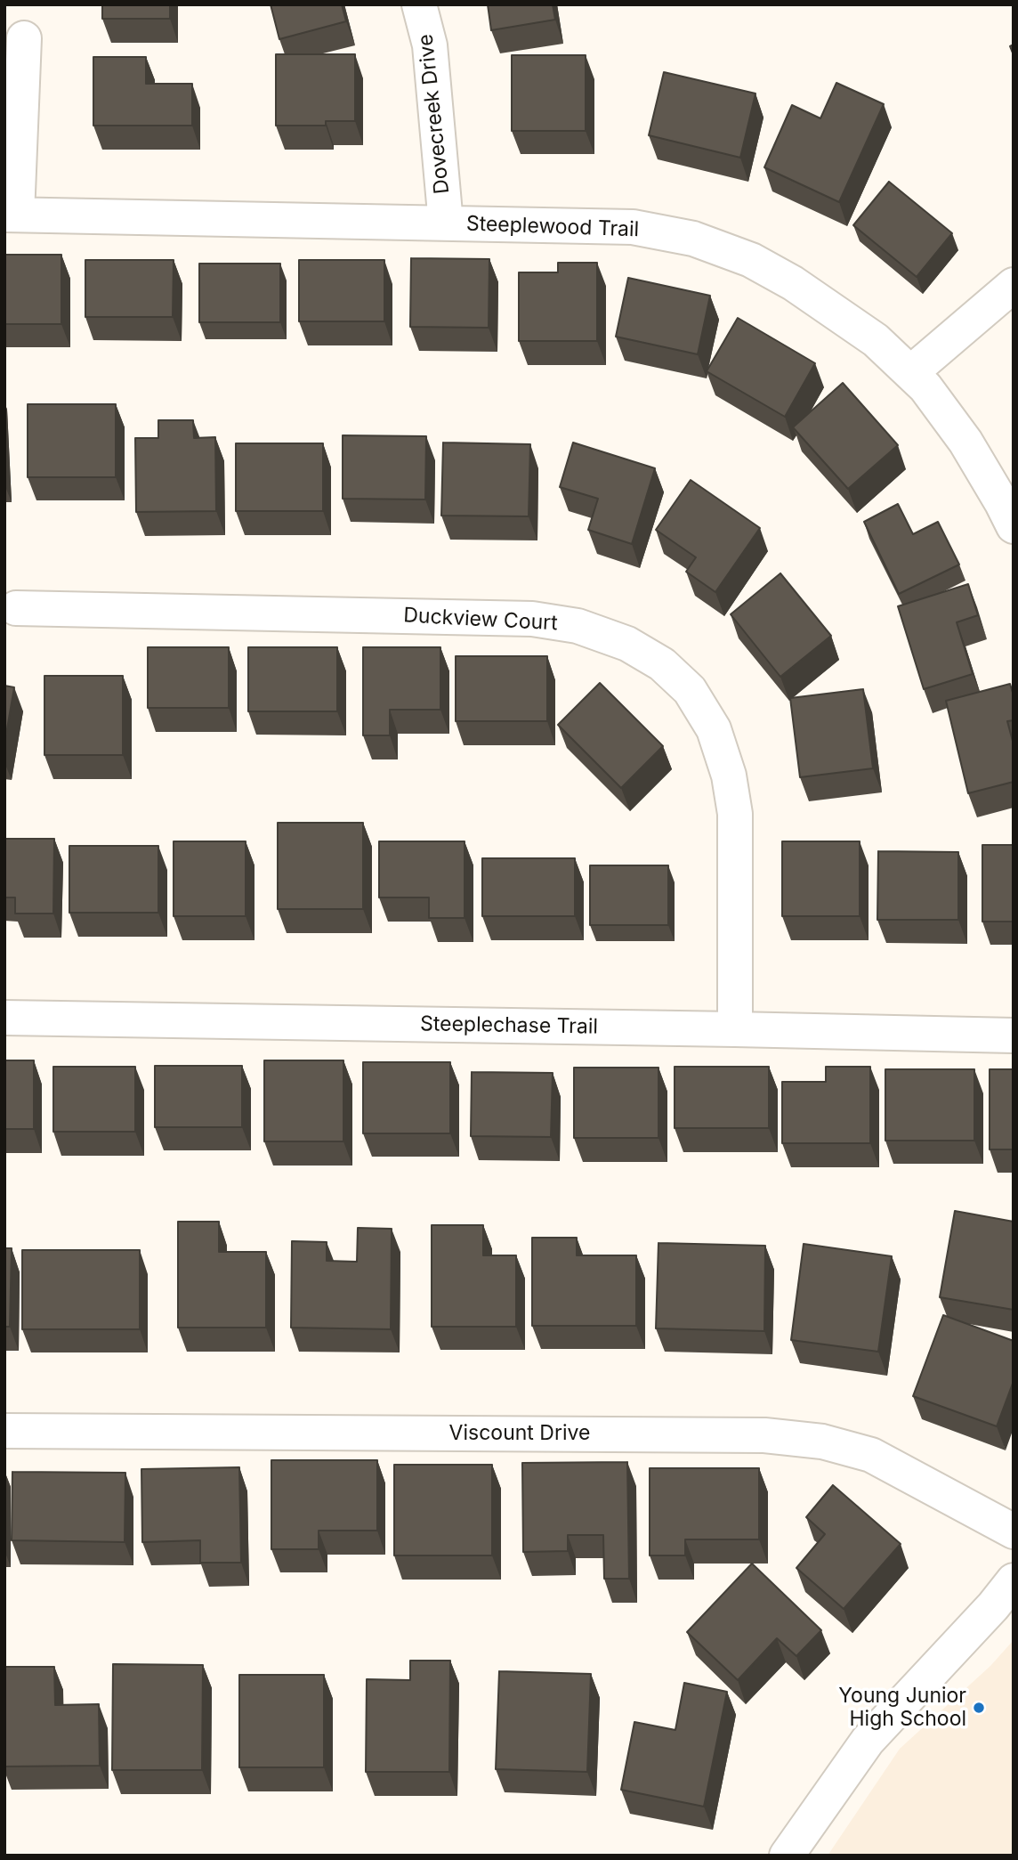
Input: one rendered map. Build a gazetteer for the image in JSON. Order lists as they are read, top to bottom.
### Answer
{
  "streets": {
    "street": [
      "Dovecreek Drive",
      "Steeplewood Trail",
      "Duckview Court",
      "Steeplechase Trail",
      "Viscount Drive"
    ]
  },
  "crossings": [
    ["Dovecreek Drive", "Steeplewood Trail"],
    ["Duckview Court", "Steeplechase Trail"]
  ],
  "places": ["Young Junior High School"]
}
